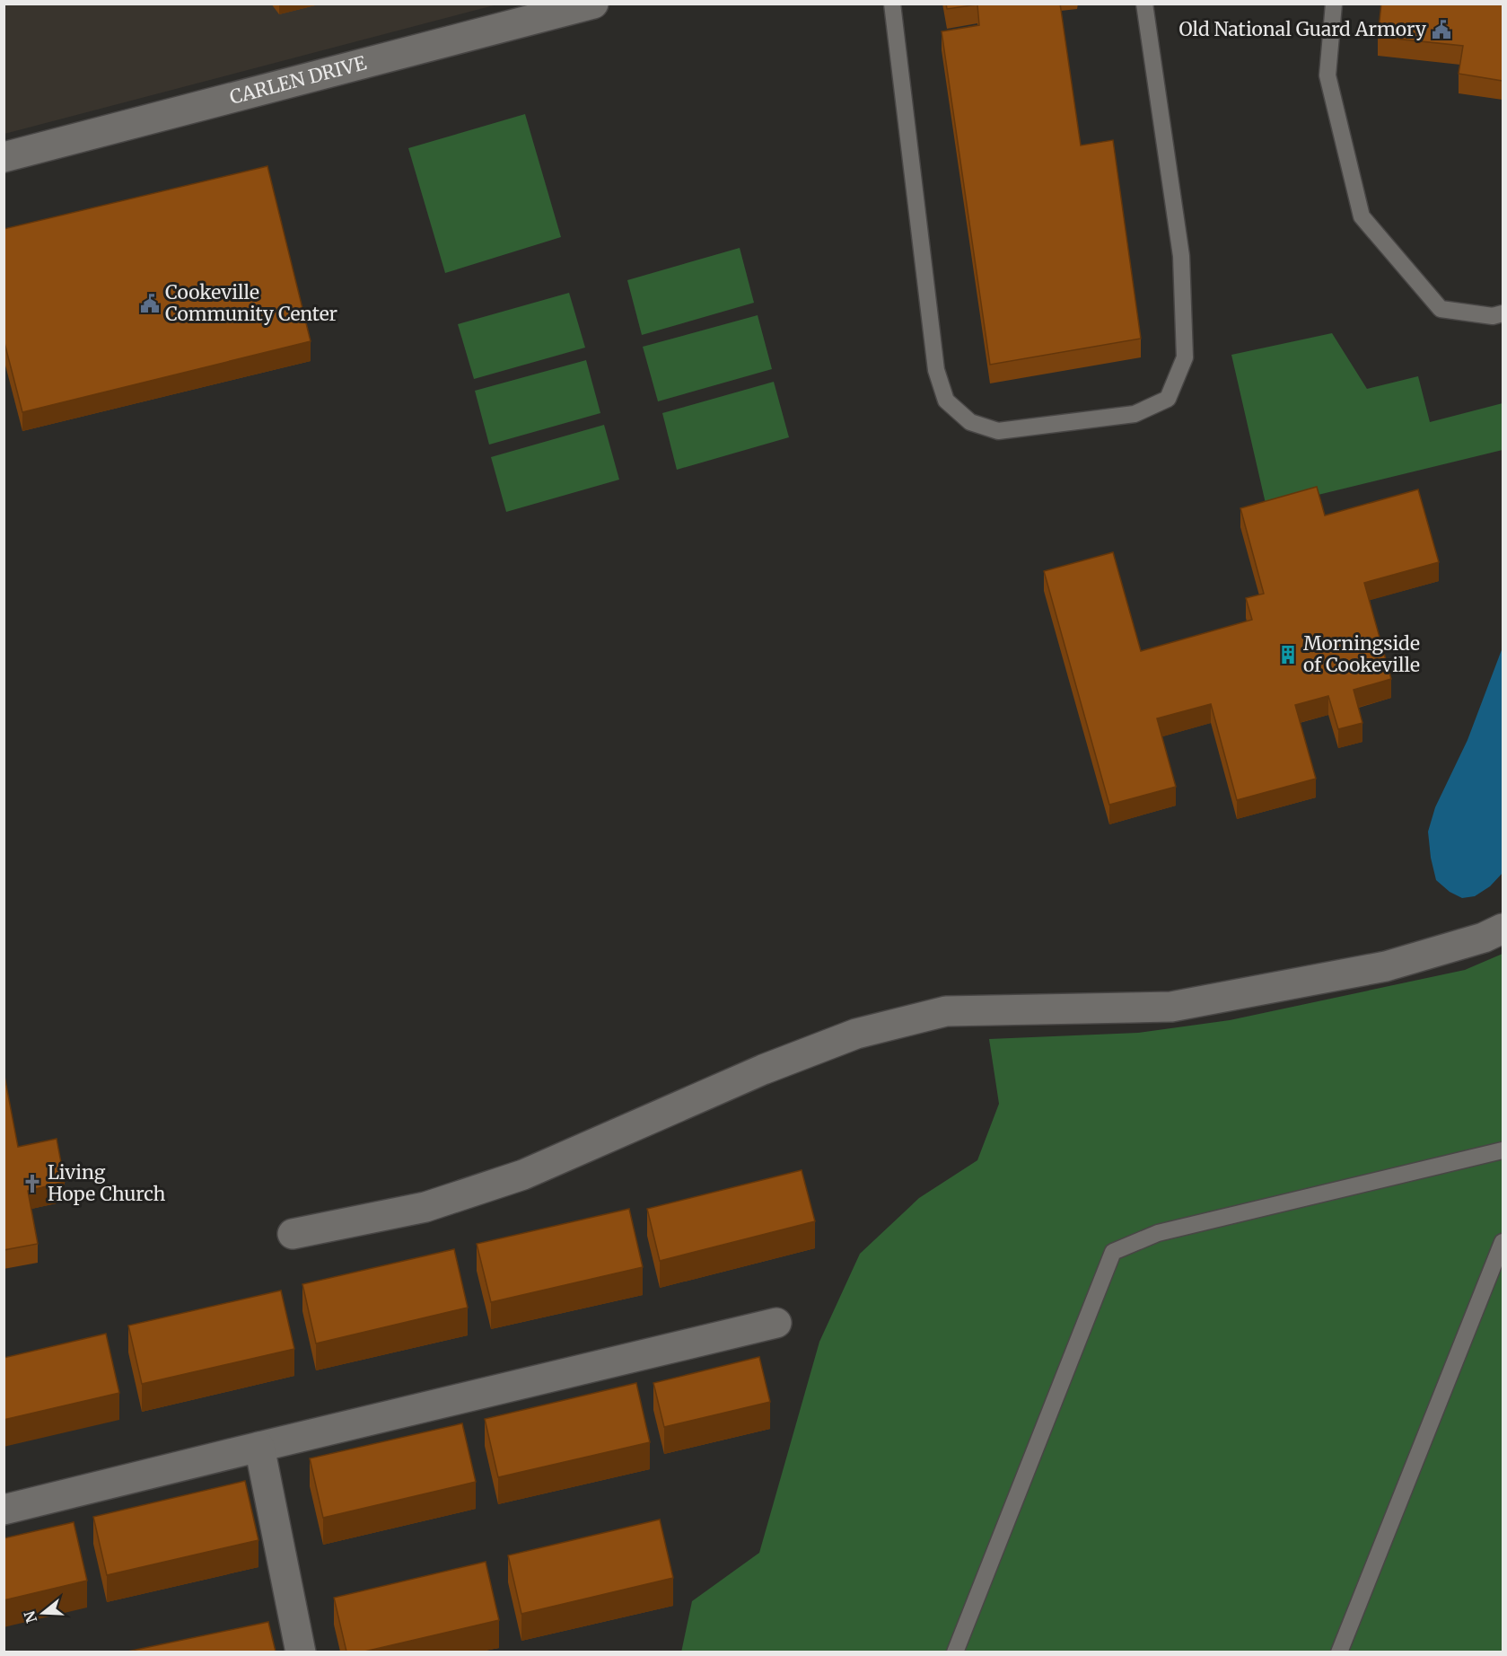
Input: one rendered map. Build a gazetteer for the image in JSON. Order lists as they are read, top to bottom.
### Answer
{
  "streets": {
    "street": ["CARLEN DRIVE"]
  },
  "places": {
    "public building": ["Old National Guard Armory", "Cookeville Community Center"],
    "building": ["Morningside of Cookeville"],
    "church": ["Living Hope Church"]
  },
  "north": "left"
}
